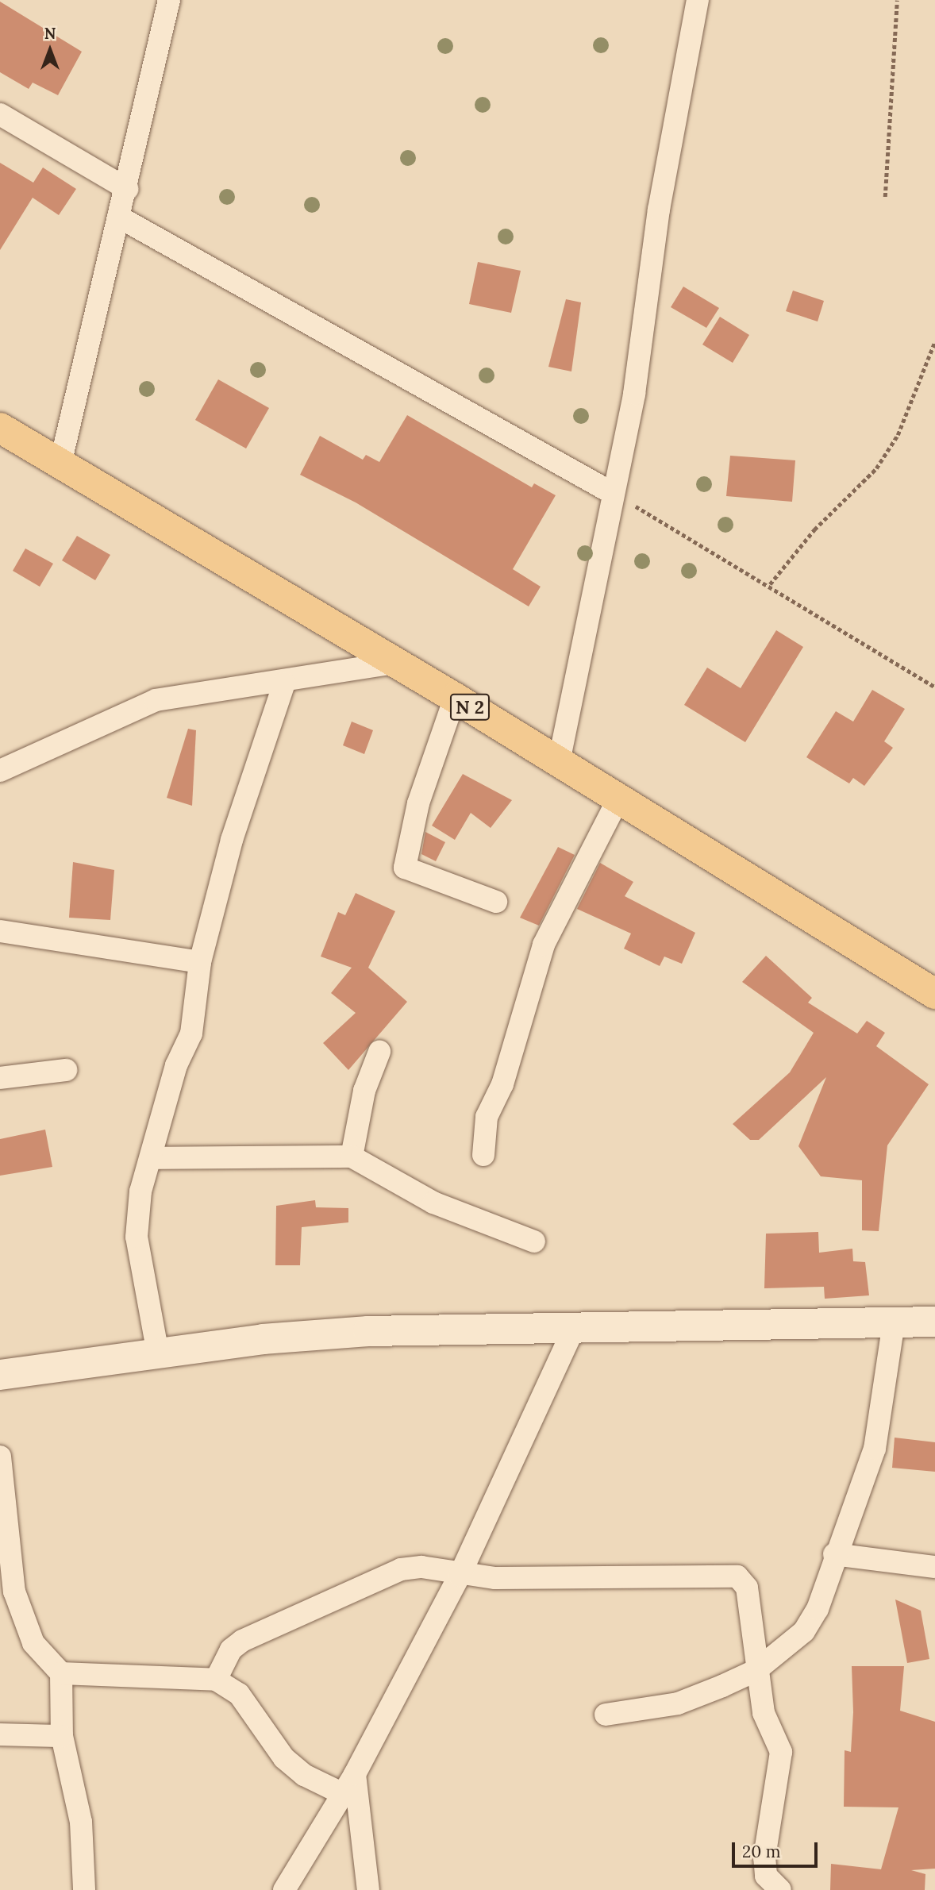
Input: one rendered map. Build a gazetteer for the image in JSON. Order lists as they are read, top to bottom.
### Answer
{
  "streets": {
    "main road": ["N 2"]
  },
  "scale_bar": "20 m",
  "north": "top"
}
